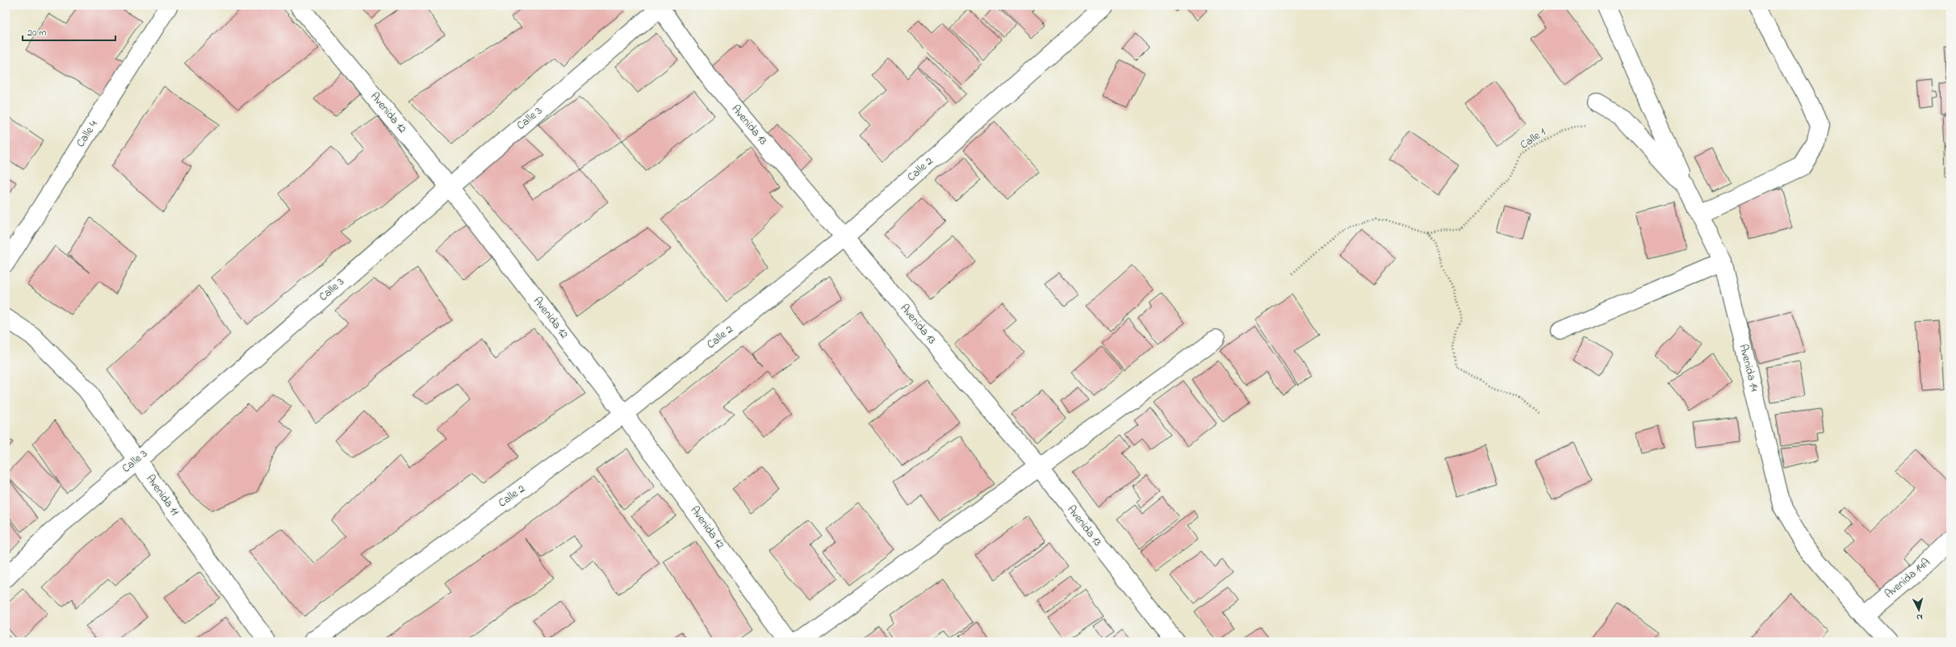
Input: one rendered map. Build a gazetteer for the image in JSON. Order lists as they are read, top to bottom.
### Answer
{
  "streets": {
    "street": [
      "Avenida 12",
      "Calle 3",
      "Avenida 13",
      "Calle 4",
      "Calle 2",
      "Avenida 14",
      "Avenida 11",
      "Avenida 14A"
    ],
    "path": ["Calle 1"]
  },
  "crossings": [
    ["Avenida 12", "Calle 3"],
    ["Avenida 12", "Calle 2"],
    ["Calle 3", "Avenida 13"],
    ["Calle 3", "Avenida 11"],
    ["Avenida 13", "Calle 2"],
    ["Avenida 14", "Avenida 14A"]
  ],
  "scale_bar": "20 m",
  "north": "bottom"
}
